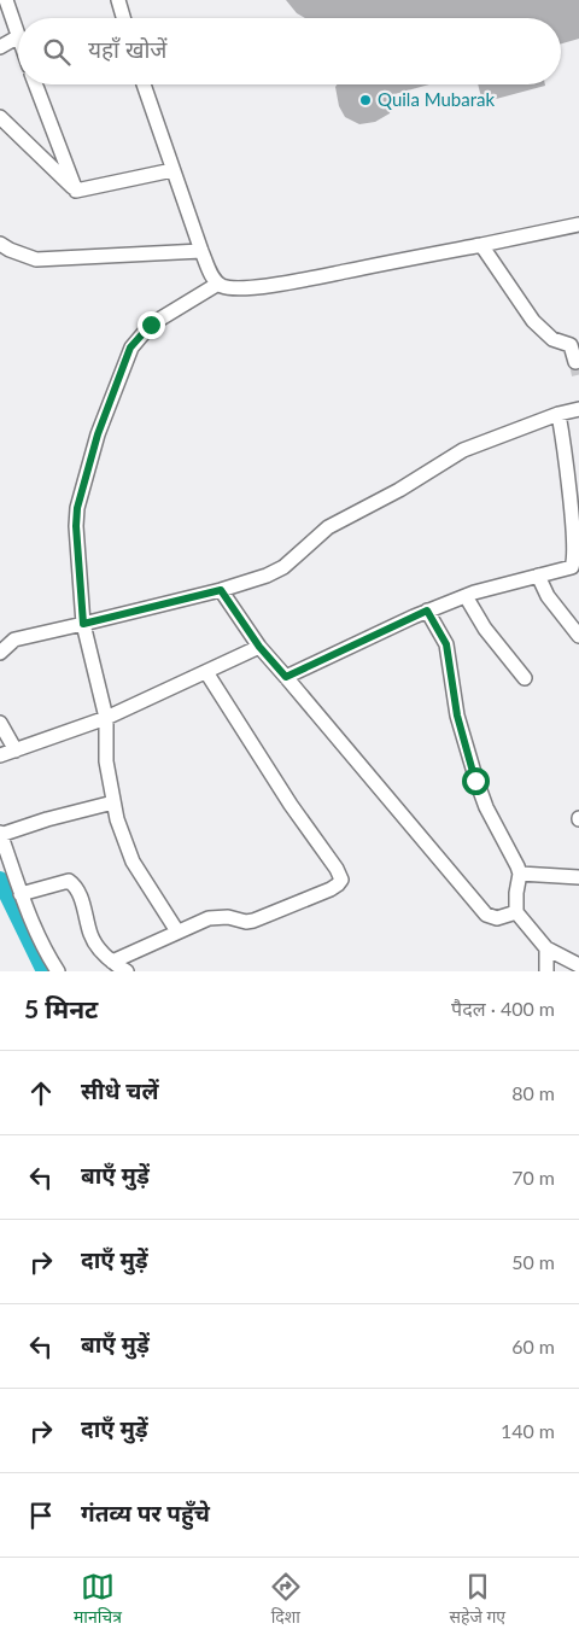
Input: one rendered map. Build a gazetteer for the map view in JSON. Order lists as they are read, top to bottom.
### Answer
{
  "places": ["Quila Mubarak"],
  "page": {
    "search": "यहाँ खोजें",
    "heading": ["5 मिनट", "पैदल · 400 m"],
    "list": [
      ["सीधे चलें", "80 m"],
      ["बाएँ मुड़ें", "70 m"],
      ["दाएँ मुड़ें", "50 m"],
      ["बाएँ मुड़ें", "60 m"],
      ["दाएँ मुड़ें", "140 m"],
      "गंतव्य पर पहुँचे"
    ],
    "nav": ["मानचित्र", "दिशा", "सहेजे गए"]
  }
}
